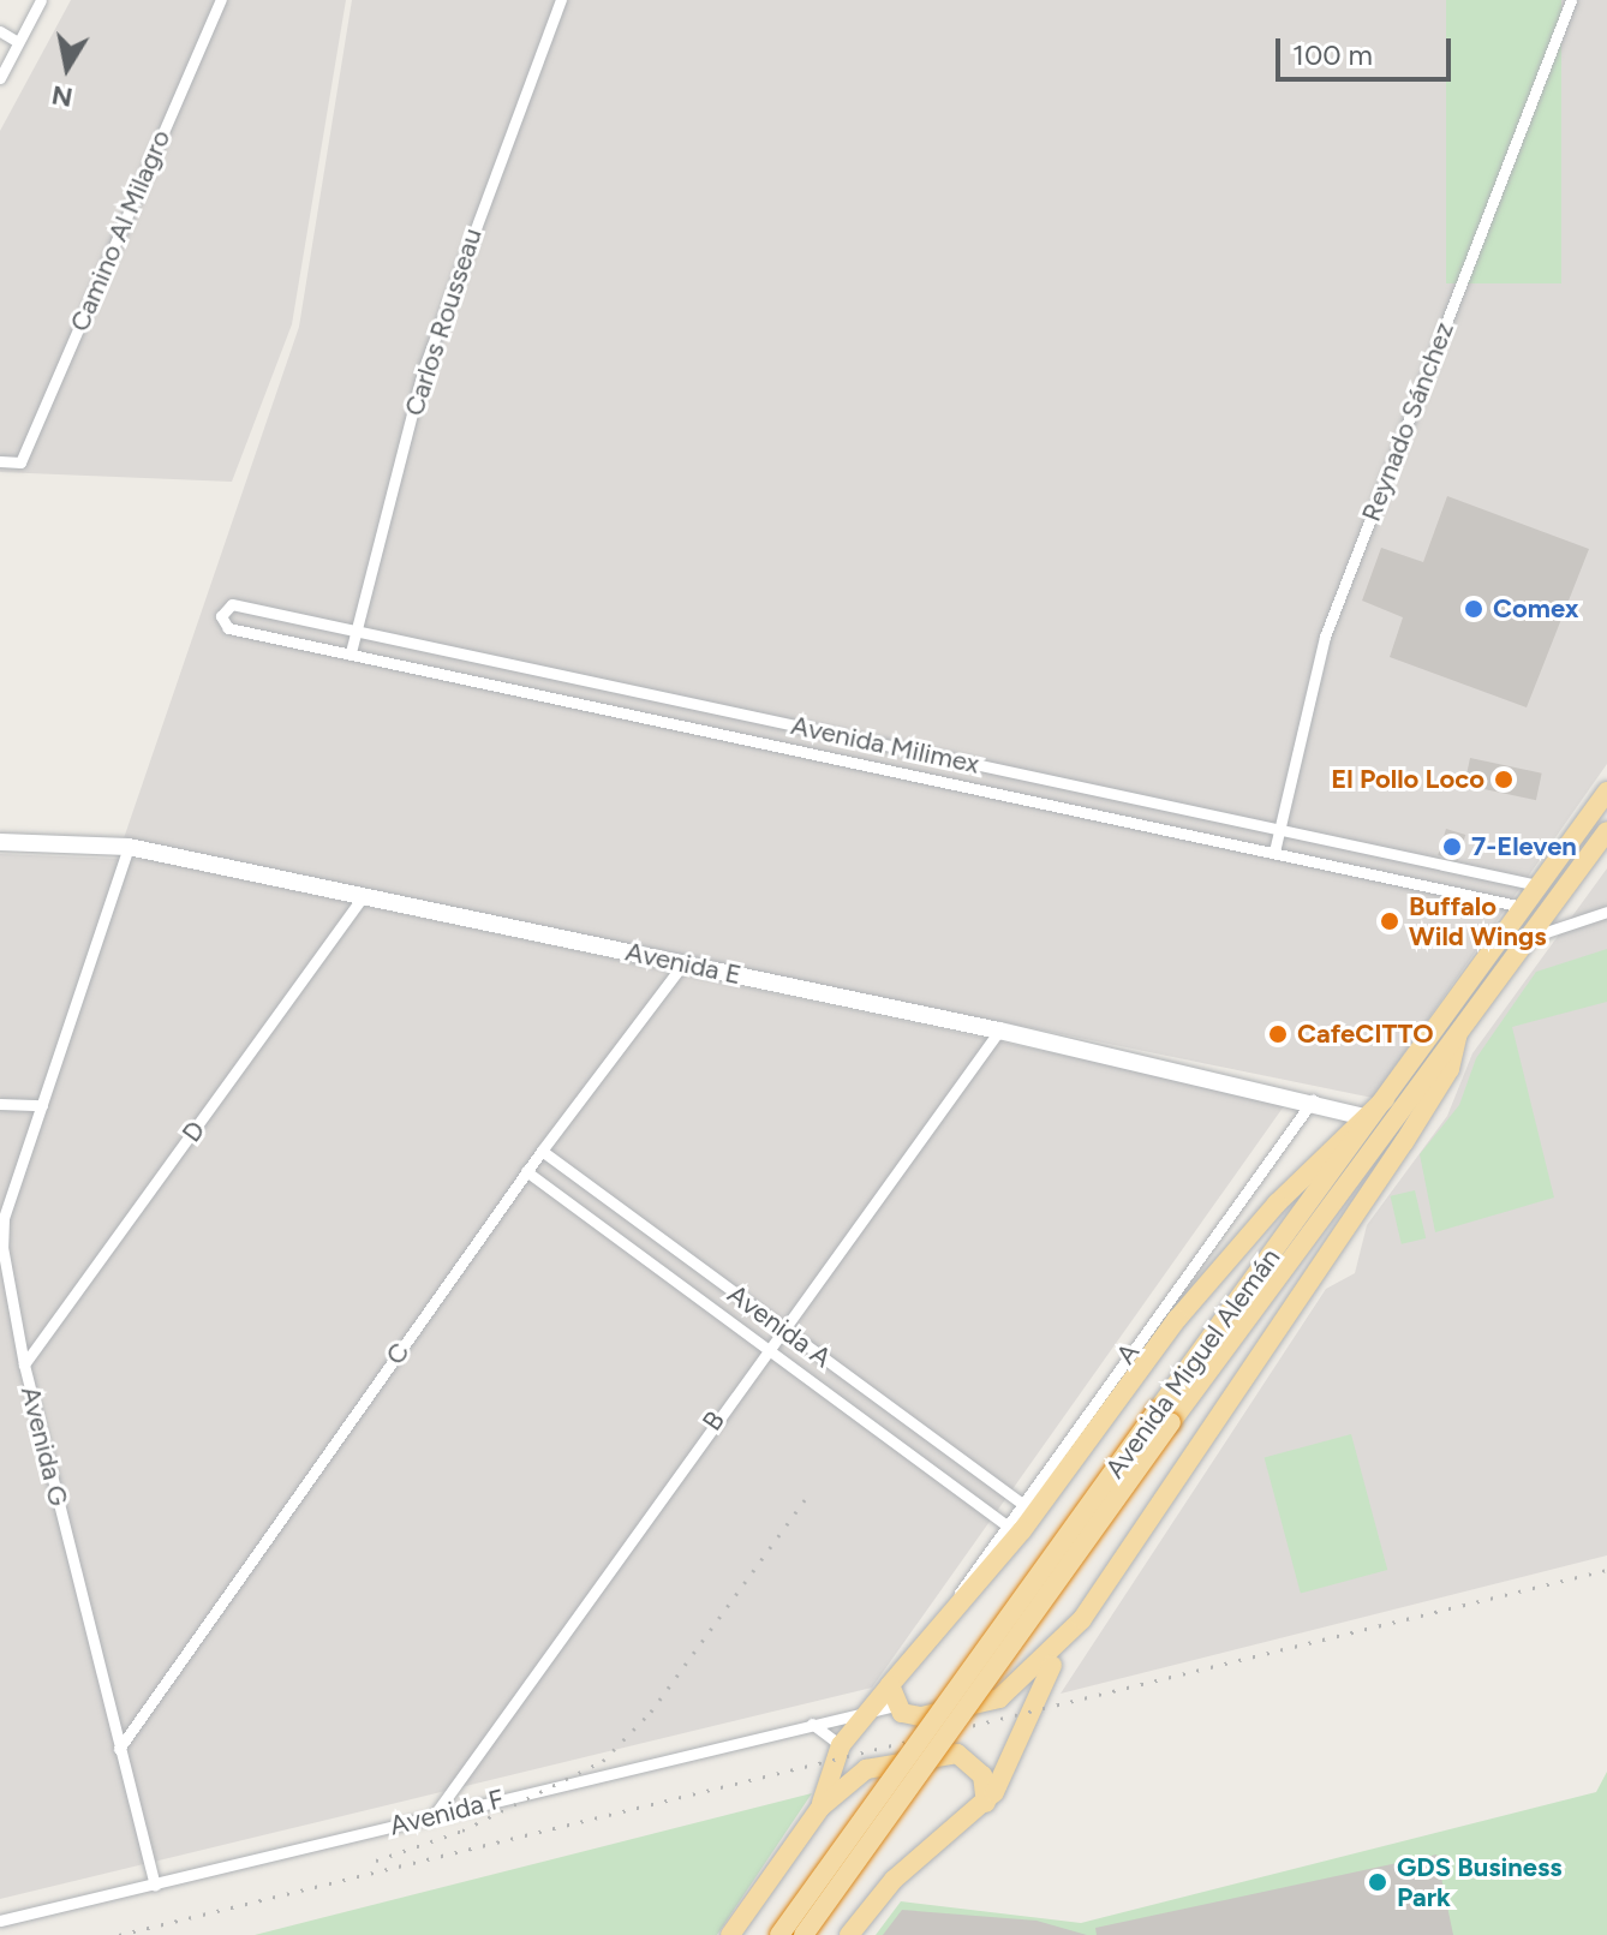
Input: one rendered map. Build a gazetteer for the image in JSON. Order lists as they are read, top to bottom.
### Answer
{
  "streets": {
    "highway": ["Avenida Miguel Alemán"],
    "main road": ["Avenida E"],
    "street": [
      "Camino Al Milagro",
      "Carlos Rousseau",
      "Reynado Sánchez",
      "Avenida Milimex",
      "D",
      "Avenida A",
      "C",
      "A",
      "B",
      "Avenida G",
      "Avenida F"
    ]
  },
  "crossings": [
    ["Carlos Rousseau", "Avenida Milimex"],
    ["Reynado Sánchez", "Avenida Milimex"],
    ["Avenida Milimex", "Avenida Miguel Alemán"],
    ["Avenida E", "D"],
    ["Avenida E", "C"],
    ["Avenida E", "A"],
    ["Avenida E", "B"],
    ["Avenida E", "Avenida G"],
    ["D", "Avenida G"],
    ["Avenida A", "C"],
    ["Avenida A", "A"],
    ["Avenida A", "B"],
    ["C", "Avenida G"],
    ["B", "Avenida F"],
    ["Avenida G", "Avenida F"]
  ],
  "places": [
    "Comex",
    "El Pollo Loco",
    "7-Eleven",
    "Buffalo Wild Wings",
    "CafeCITTO",
    "GDS Business Park"
  ],
  "scale_bar": "100 m",
  "north": "bottom"
}
